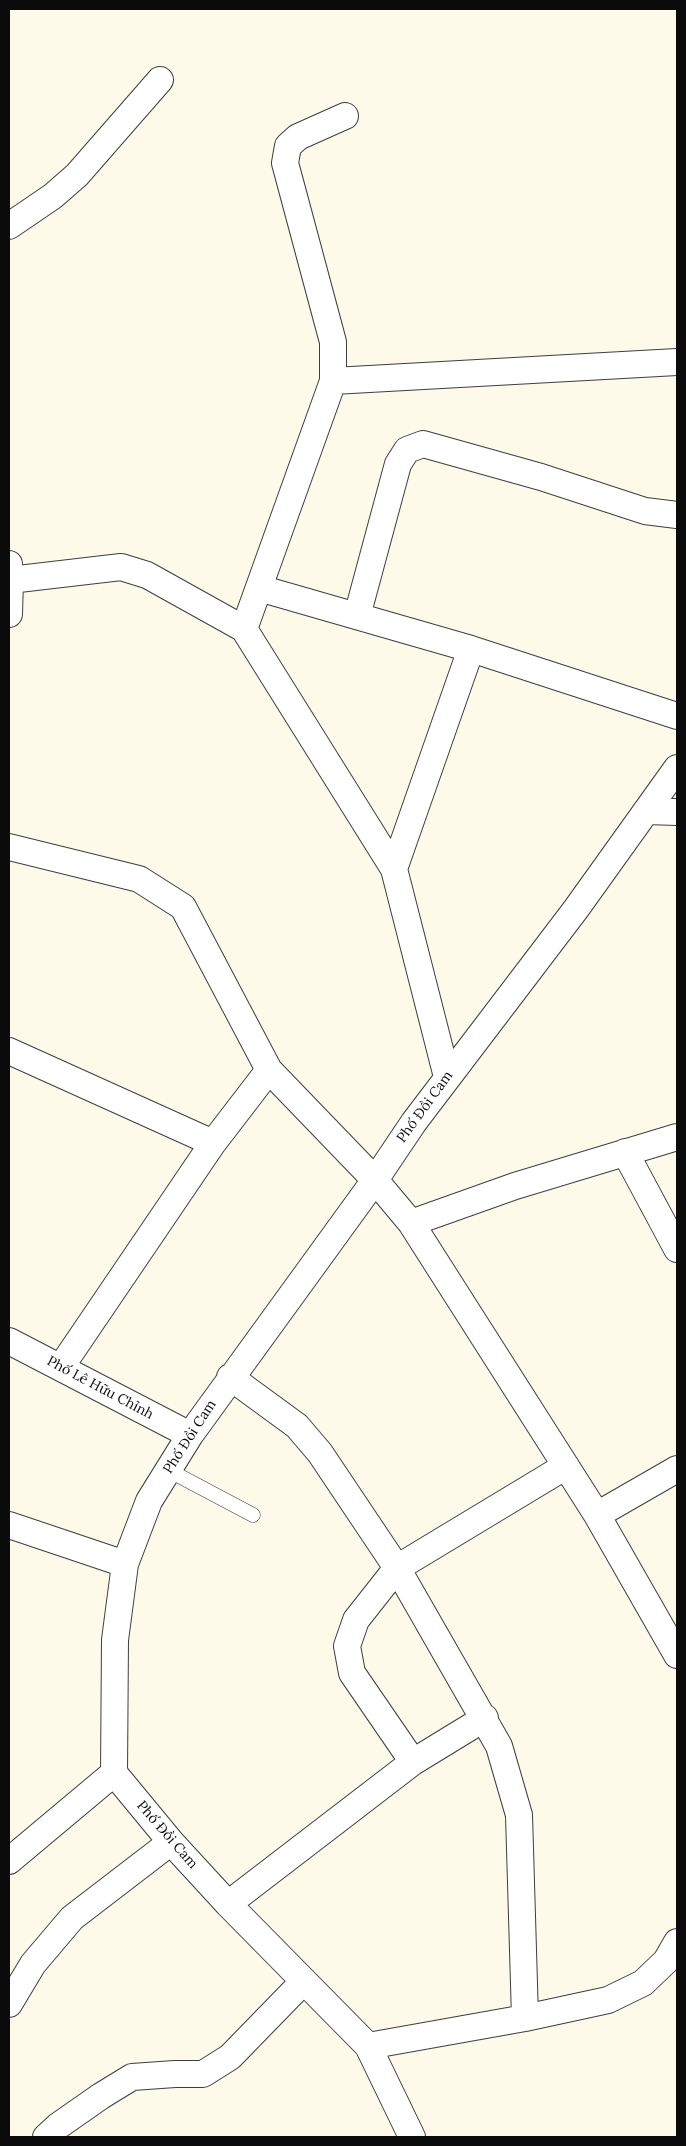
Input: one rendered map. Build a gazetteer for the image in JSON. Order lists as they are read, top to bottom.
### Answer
{
  "streets": {
    "street": ["Phố Đồi Cam", "Phố Lê Hữu Chỉnh"]
  },
  "crossings": [
    ["Phố Đồi Cam", "Phố Lê Hữu Chỉnh"]
  ]
}
